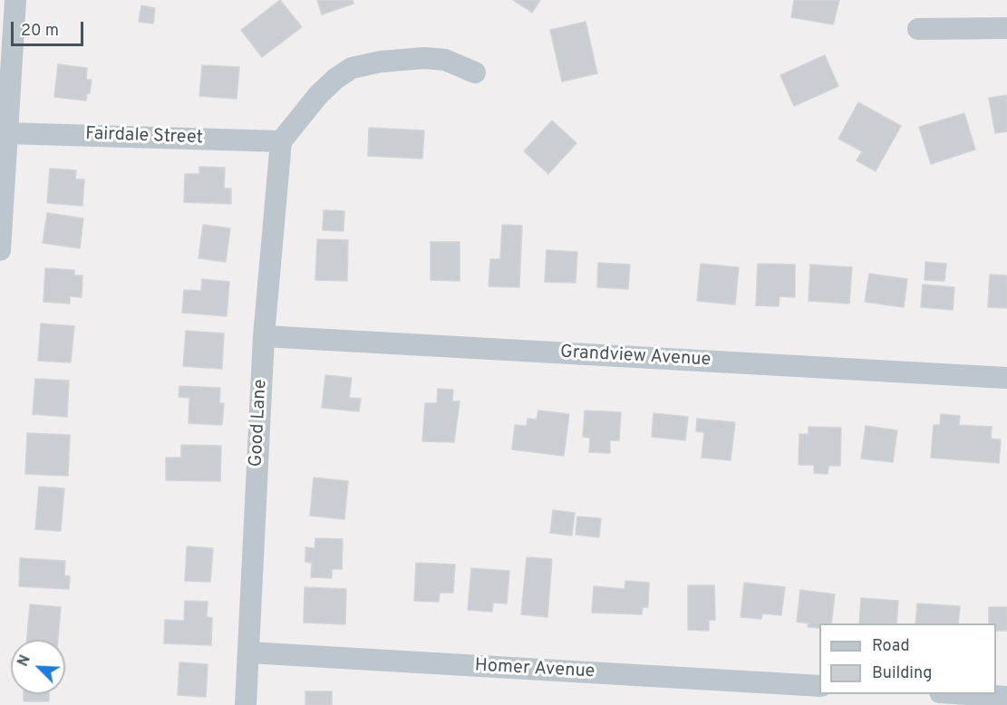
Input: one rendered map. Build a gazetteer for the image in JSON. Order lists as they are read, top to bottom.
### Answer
{
  "streets": {
    "street": [
      "Fairdale Street",
      "Grandview Avenue",
      "Good Lane",
      "Homer Avenue"
    ]
  },
  "crossings": [
    ["Fairdale Street", "Good Lane"],
    ["Grandview Avenue", "Good Lane"],
    ["Good Lane", "Homer Avenue"]
  ],
  "legend": ["Road", "Building"],
  "scale_bar": "20 m",
  "north": "top left"
}
